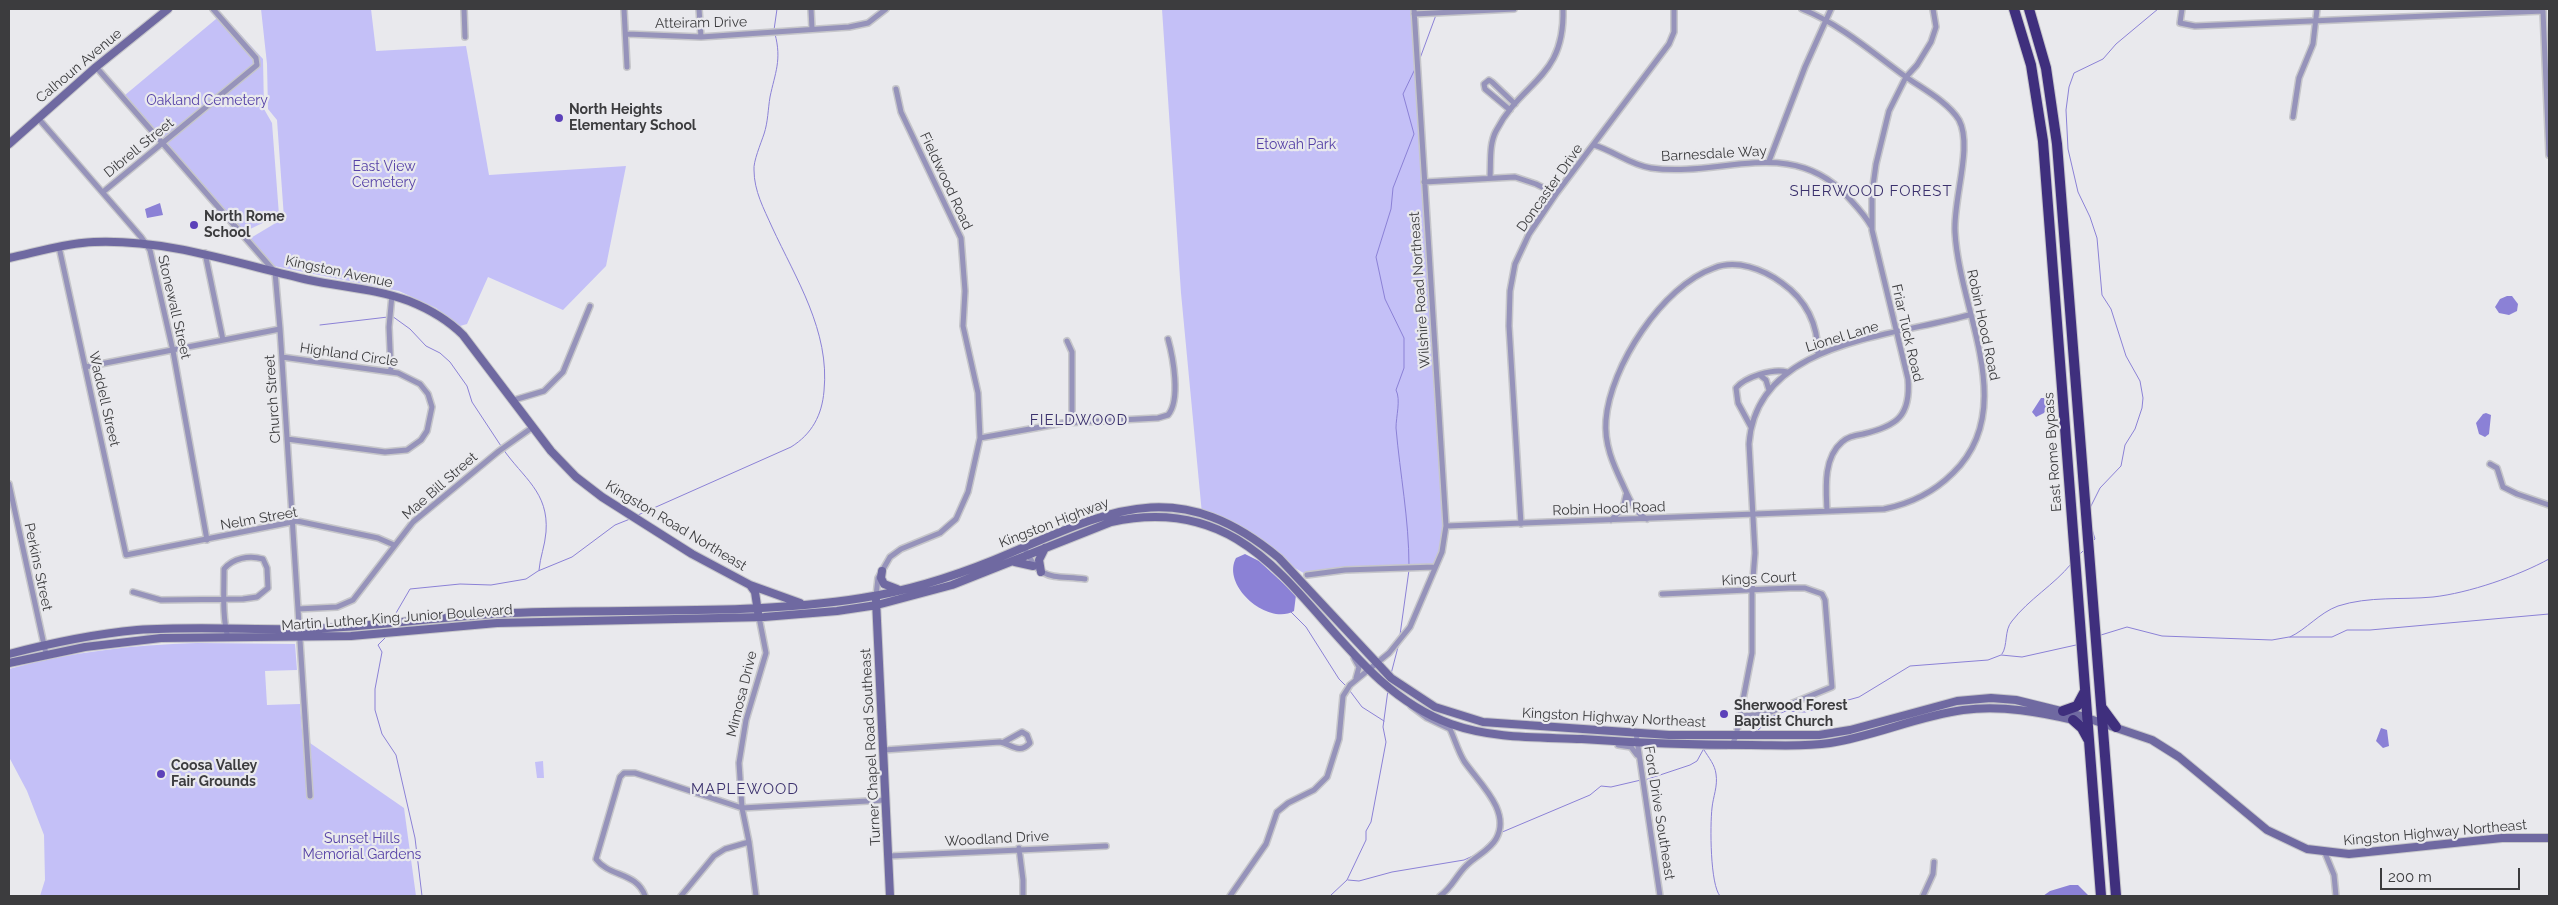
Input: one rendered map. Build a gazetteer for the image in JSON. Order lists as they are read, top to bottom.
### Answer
{
  "streets": {
    "highway": ["East Rome Bypass"],
    "main road": [
      "Calhoun Avenue",
      "Kingston Avenue",
      "Kingston Highway",
      "Kingston Road Northeast",
      "Martin Luther King Junior Boulevard",
      "Kingston Highway Northeast",
      "Turner Chapel Road Southeast"
    ],
    "street": [
      "Atteiram Drive",
      "Dibrell Street",
      "Barnesdale Way",
      "Fieldwood Road",
      "Doncaster Drive",
      "Wilshire Road Northeast",
      "Stonewall Street",
      "Robin Hood Road",
      "Friar Tuck Road",
      "Lionel Lane",
      "Highland Circle",
      "Waddell Street",
      "Church Street",
      "Mae Bill Street",
      "Nelm Street",
      "Perkins Street",
      "Kings Court",
      "Mimosa Drive",
      "Ford Drive Southeast",
      "Woodland Drive"
    ]
  },
  "crossings": [
    ["Calhoun Avenue", "Stonewall Street"],
    ["Dibrell Street", "Stonewall Street"],
    ["Barnesdale Way", "Doncaster Drive"],
    ["Barnesdale Way", "Friar Tuck Road"],
    ["Fieldwood Road", "Kingston Highway"],
    ["Fieldwood Road", "Turner Chapel Road Southeast"],
    ["Doncaster Drive", "Robin Hood Road"],
    ["Kingston Avenue", "Stonewall Street"],
    ["Kingston Avenue", "Waddell Street"],
    ["Kingston Avenue", "Church Street"],
    ["Kingston Avenue", "Mae Bill Street"],
    ["Kingston Avenue", "Kingston Road Northeast"],
    ["Wilshire Road Northeast", "Robin Hood Road"],
    ["Wilshire Road Northeast", "Kingston Highway"],
    ["Stonewall Street", "Nelm Street"],
    ["Robin Hood Road", "Friar Tuck Road"],
    ["Robin Hood Road", "Lionel Lane"],
    ["Friar Tuck Road", "Lionel Lane"],
    ["Lionel Lane", "Kingston Highway"],
    ["Lionel Lane", "Kings Court"],
    ["Lionel Lane", "Kingston Highway Northeast"],
    ["Highland Circle", "Church Street"],
    ["Waddell Street", "Nelm Street"],
    ["Church Street", "Mae Bill Street"],
    ["Church Street", "Nelm Street"],
    ["Church Street", "Martin Luther King Junior Boulevard"],
    ["East Rome Bypass", "Kingston Highway"],
    ["East Rome Bypass", "Kingston Highway Northeast"],
    ["Mae Bill Street", "Nelm Street"],
    ["Kingston Highway", "Kingston Road Northeast"],
    ["Kingston Highway", "Martin Luther King Junior Boulevard"],
    ["Kingston Highway", "Kingston Highway Northeast"],
    ["Kingston Highway", "Turner Chapel Road Southeast"],
    ["Kingston Highway", "Ford Drive Southeast"],
    ["Kingston Road Northeast", "Martin Luther King Junior Boulevard"],
    ["Kingston Road Northeast", "Mimosa Drive"],
    ["Perkins Street", "Martin Luther King Junior Boulevard"],
    ["Martin Luther King Junior Boulevard", "Mimosa Drive"],
    ["Kingston Highway Northeast", "Ford Drive Southeast"],
    ["Turner Chapel Road Southeast", "Woodland Drive"]
  ],
  "districts": ["SHERWOOD FOREST", "FIELDWOOD", "MAPLEWOOD"],
  "parks": [
    "Oakland Cemetery",
    "Etowah Park",
    "East View Cemetery",
    "Sunset Hills Memorial Gardens"
  ],
  "places": [
    "North Heights Elementary School",
    "North Rome School",
    "Sherwood Forest Baptist Church",
    "Coosa Valley Fair Grounds"
  ],
  "scale_bar": "200 m"
}
